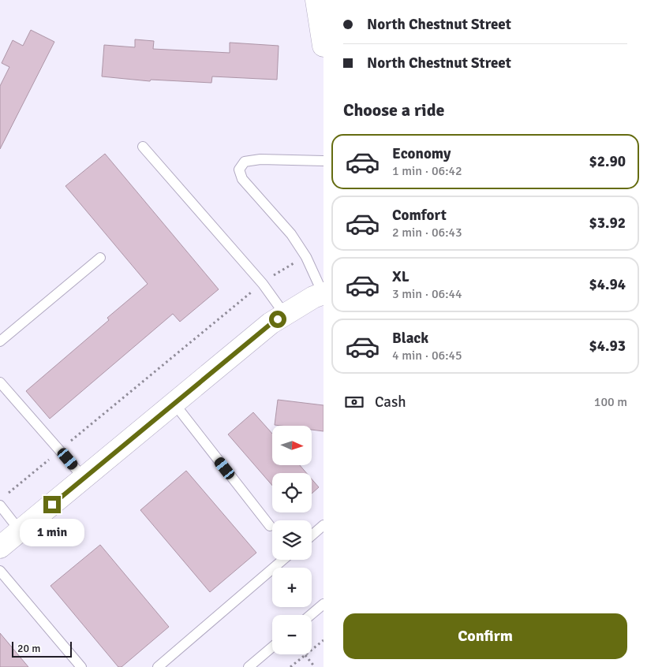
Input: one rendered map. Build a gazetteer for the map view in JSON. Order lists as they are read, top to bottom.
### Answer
{
  "scale_bar": "20 m",
  "north": "right",
  "page": {
    "banner": ["North Chestnut Street", "North Chestnut Street"],
    "heading": "Choose a ride",
    "list": [
      {
        "name": "Economy",
        "note": "1 min · 06:42",
        "value": "$2.90"
      },
      {
        "name": "Comfort",
        "note": "2 min · 06:43",
        "value": "$3.92"
      },
      {
        "name": "XL",
        "note": "3 min · 06:44",
        "value": "$4.94"
      },
      {
        "name": "Black",
        "note": "4 min · 06:45",
        "value": "$4.93"
      }
    ],
    "pay": ["Cash", "100 m"],
    "map_buttons": ["+", "−"],
    "bubble": "1 min",
    "buttons": "Confirm",
    "scale": "20 m"
  }
}
